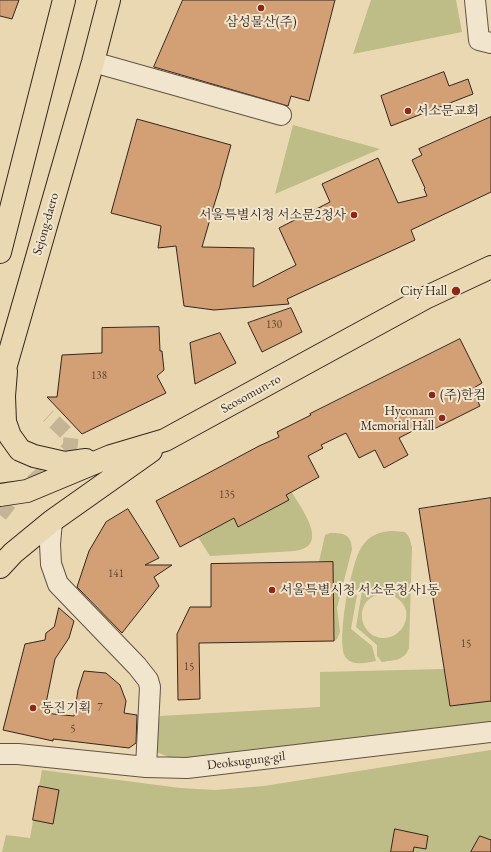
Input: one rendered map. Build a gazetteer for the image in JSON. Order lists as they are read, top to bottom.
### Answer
{
  "streets": {
    "main road": ["Sejong-daero", "Seosomun-ro"],
    "street": ["Deoksugung-gil"]
  },
  "places": [
    "삼성물산(주)",
    "서소문교회",
    "서울특별시청 서소문2청사",
    "City Hall",
    "(주)한컴",
    "Hyeonam Memorial Hall",
    "서울특별시청 서소문청사1동",
    "동진기획"
  ],
  "house_numbers": [
    "130",
    "138",
    "135",
    "141",
    "15",
    "15",
    "7",
    "5"
  ]
}
